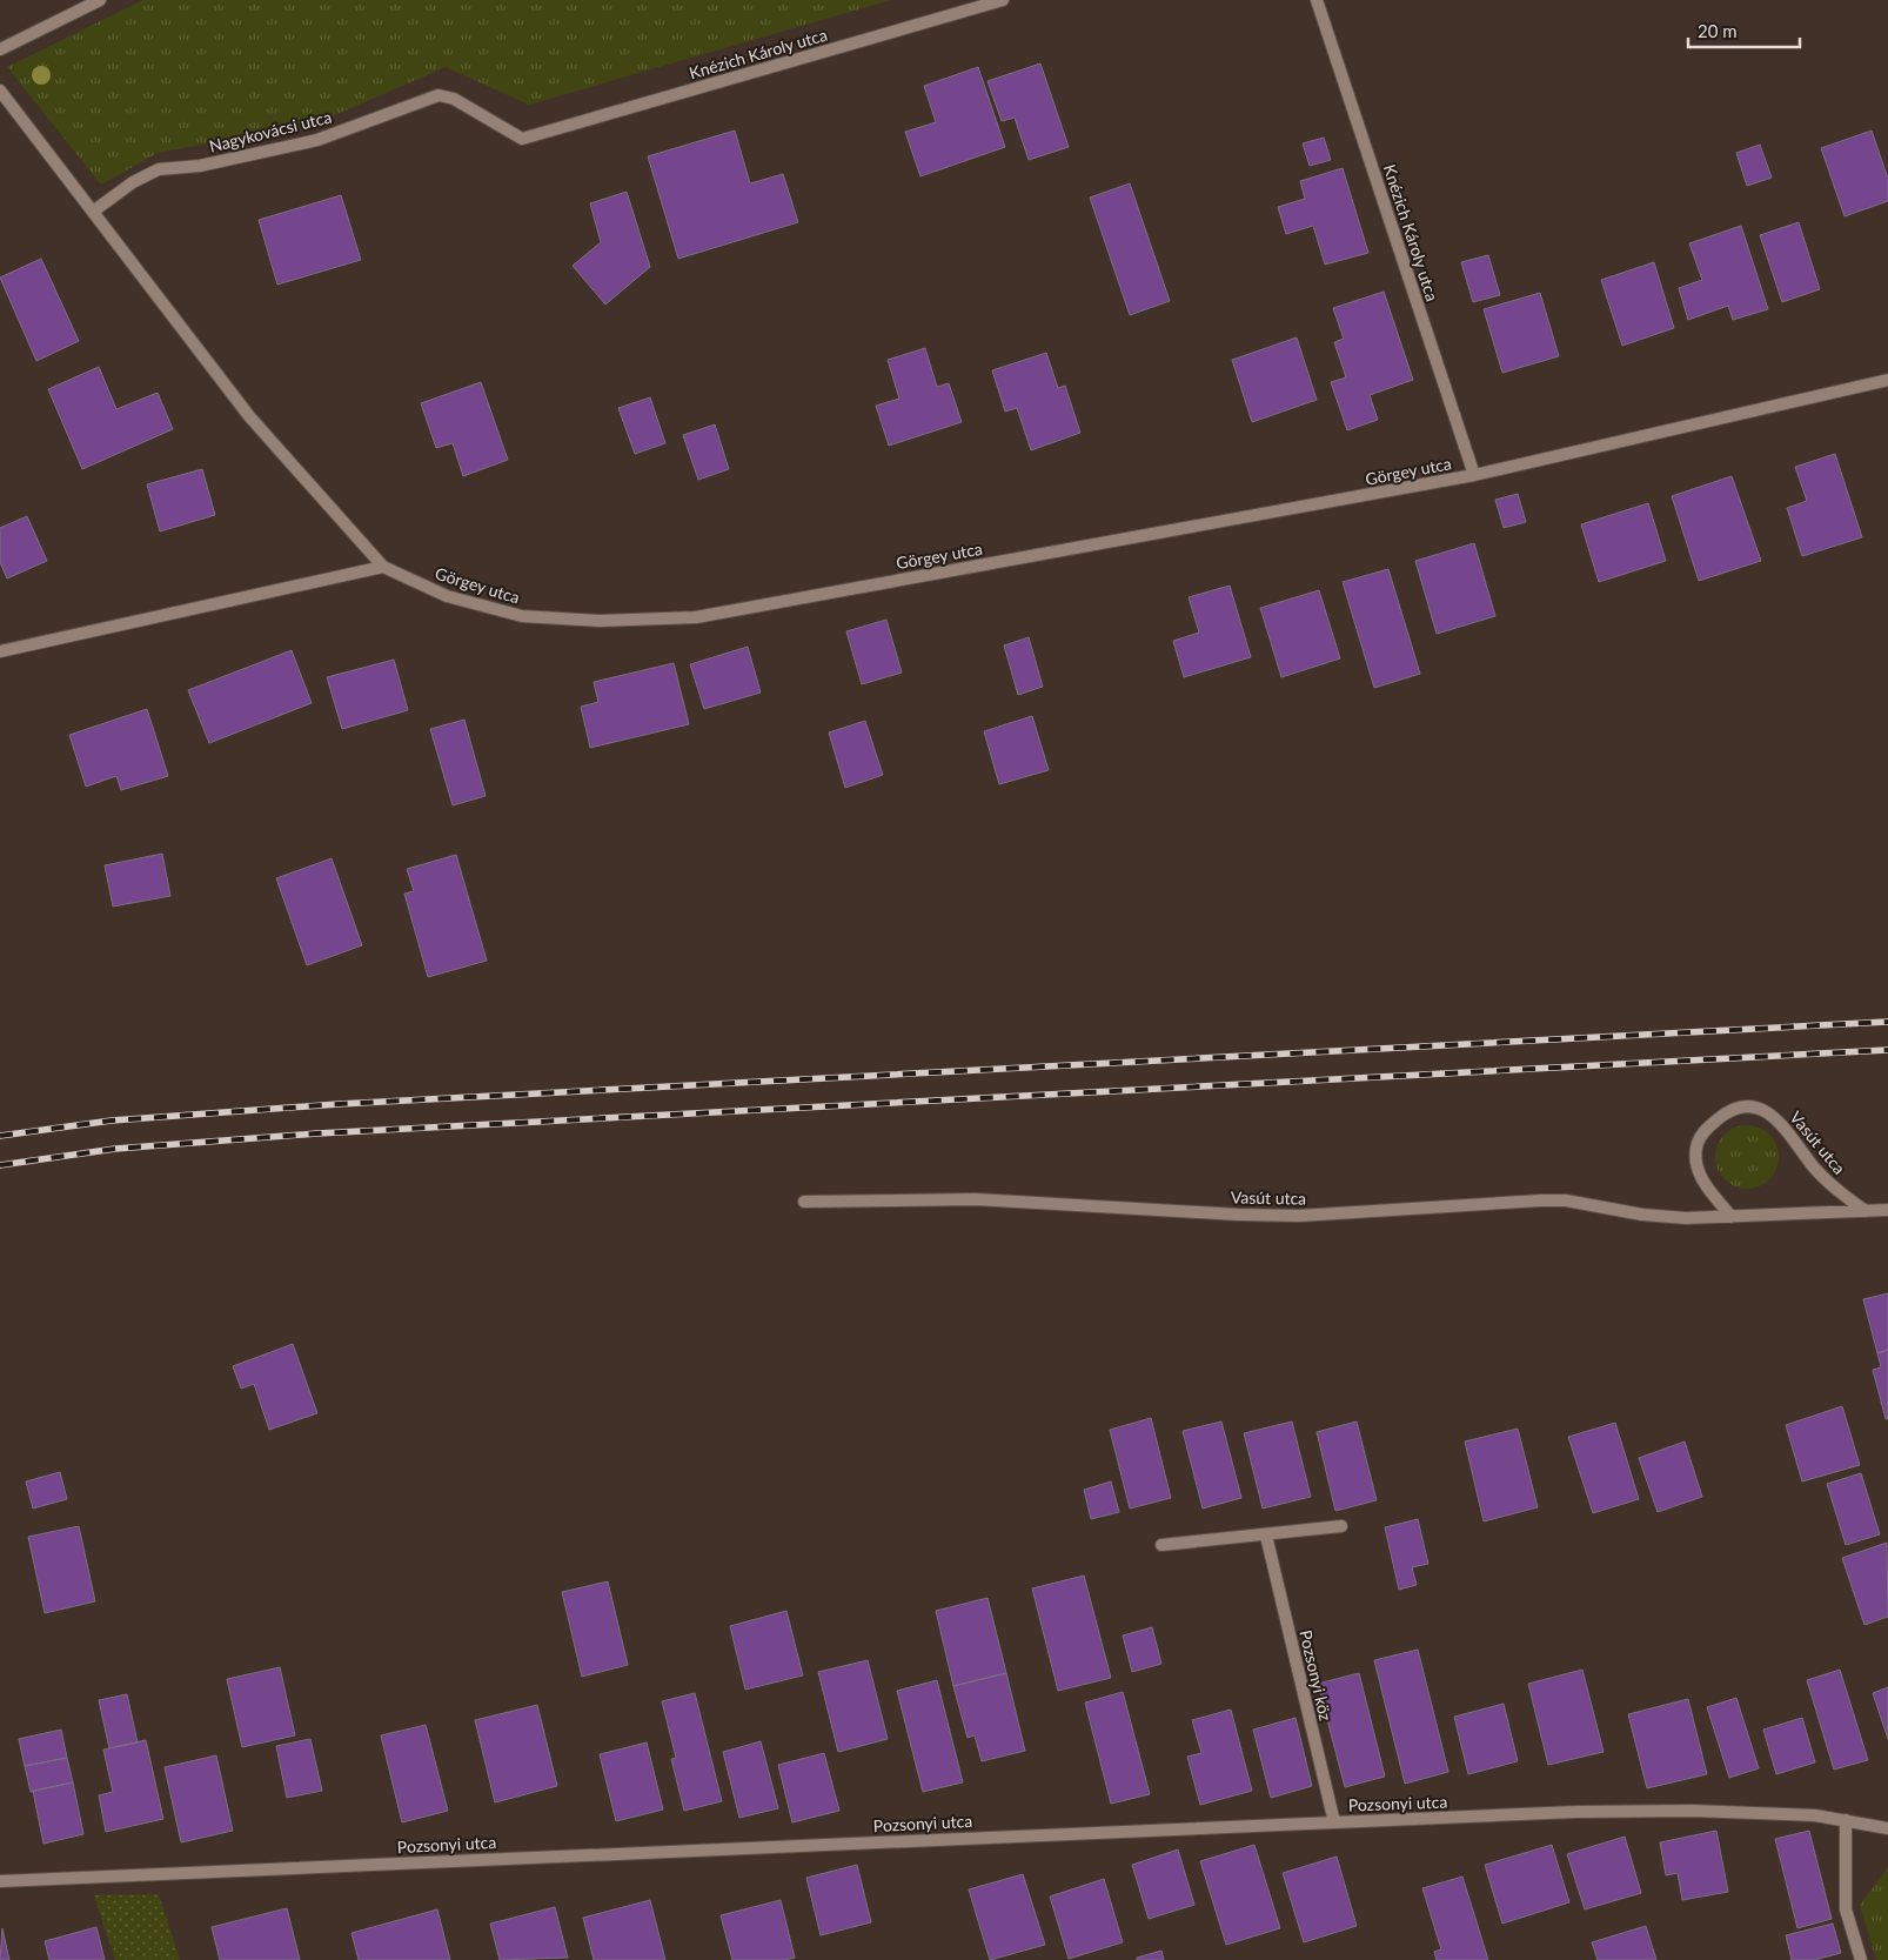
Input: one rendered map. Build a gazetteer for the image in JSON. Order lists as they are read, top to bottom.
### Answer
{
  "streets": {
    "street": [
      "Knézich Károly utca",
      "Nagykovácsi utca",
      "Görgey utca",
      "Vasút utca",
      "Pozsonyi köz",
      "Pozsonyi utca"
    ]
  },
  "crossings": [
    ["Knézich Károly utca", "Nagykovácsi utca"],
    ["Knézich Károly utca", "Görgey utca"],
    ["Pozsonyi köz", "Pozsonyi utca"]
  ],
  "scale_bar": "20 m"
}
